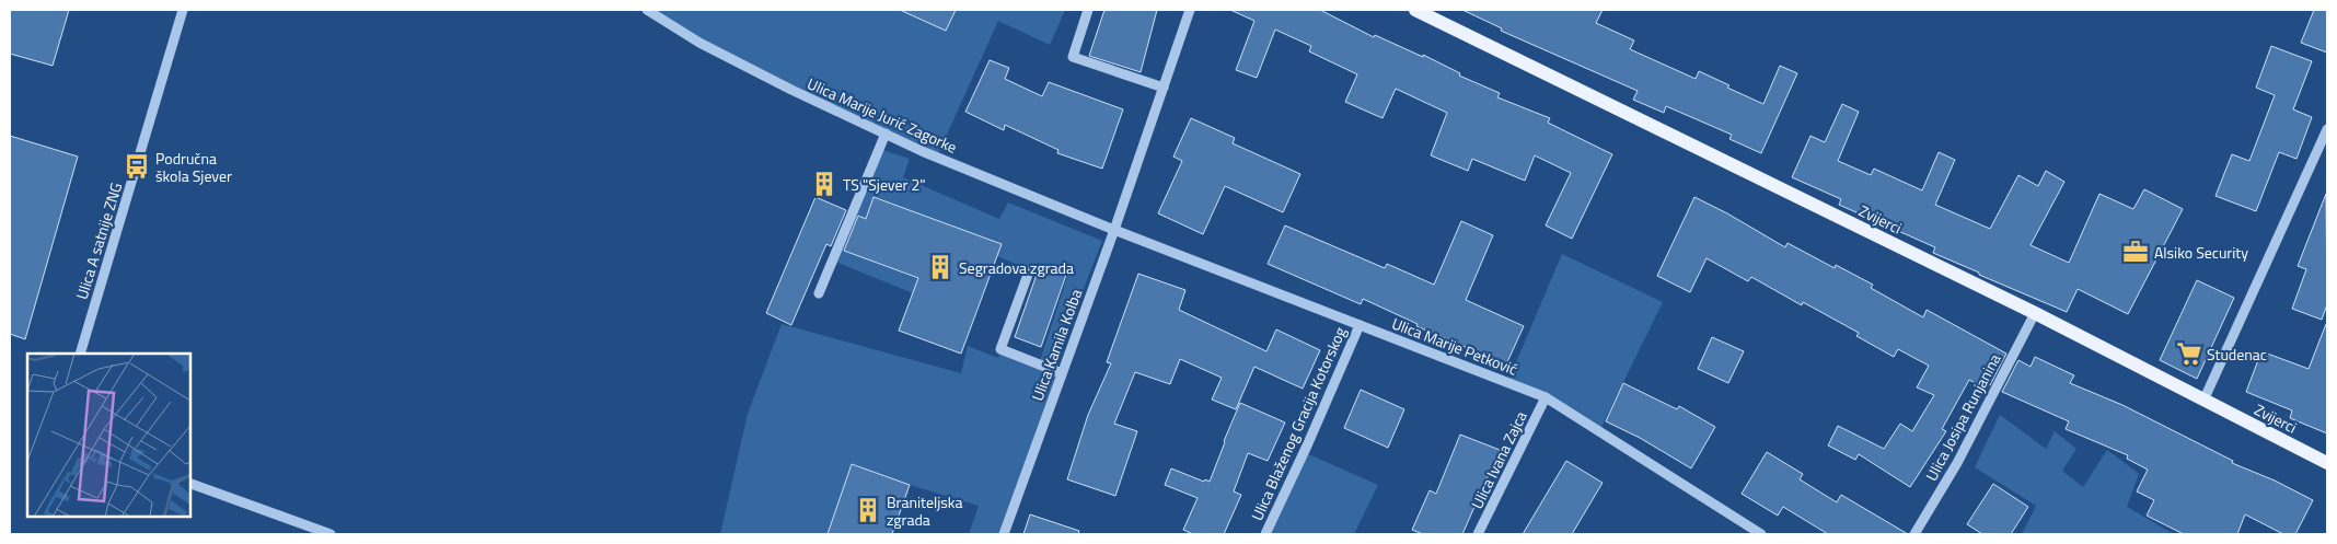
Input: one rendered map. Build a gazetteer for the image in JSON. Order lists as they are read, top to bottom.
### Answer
{
  "streets": {
    "main road": ["Zvijerci"],
    "street": [
      "Ulica Marije Jurić Zagorke",
      "Ulica A satnije ZNG",
      "Ulica Kamila Kolba",
      "Ulica Marije Petković",
      "Ulica Josipa Runjanina",
      "Ulica Blaženog Gracija Kotorskog",
      "Ulica Ivana Zajca"
    ]
  },
  "crossings": [
    ["Ulica Marije Jurić Zagorke", "Ulica Kamila Kolba"],
    ["Ulica Marije Jurić Zagorke", "Ulica Marije Petković"],
    ["Zvijerci", "Ulica Josipa Runjanina"],
    ["Ulica Kamila Kolba", "Ulica Marije Petković"],
    ["Ulica Marije Petković", "Ulica Blaženog Gracija Kotorskog"],
    ["Ulica Marije Petković", "Ulica Ivana Zajca"]
  ],
  "places": {
    "bus stop": ["Područna škola Sjever"],
    "building": ["TS \"Sjever 2\"", "Segradova zgrada", "Braniteljska zgrada"],
    "office": ["Alsiko Security"],
    "supermarket": ["Studenac"]
  }
}
